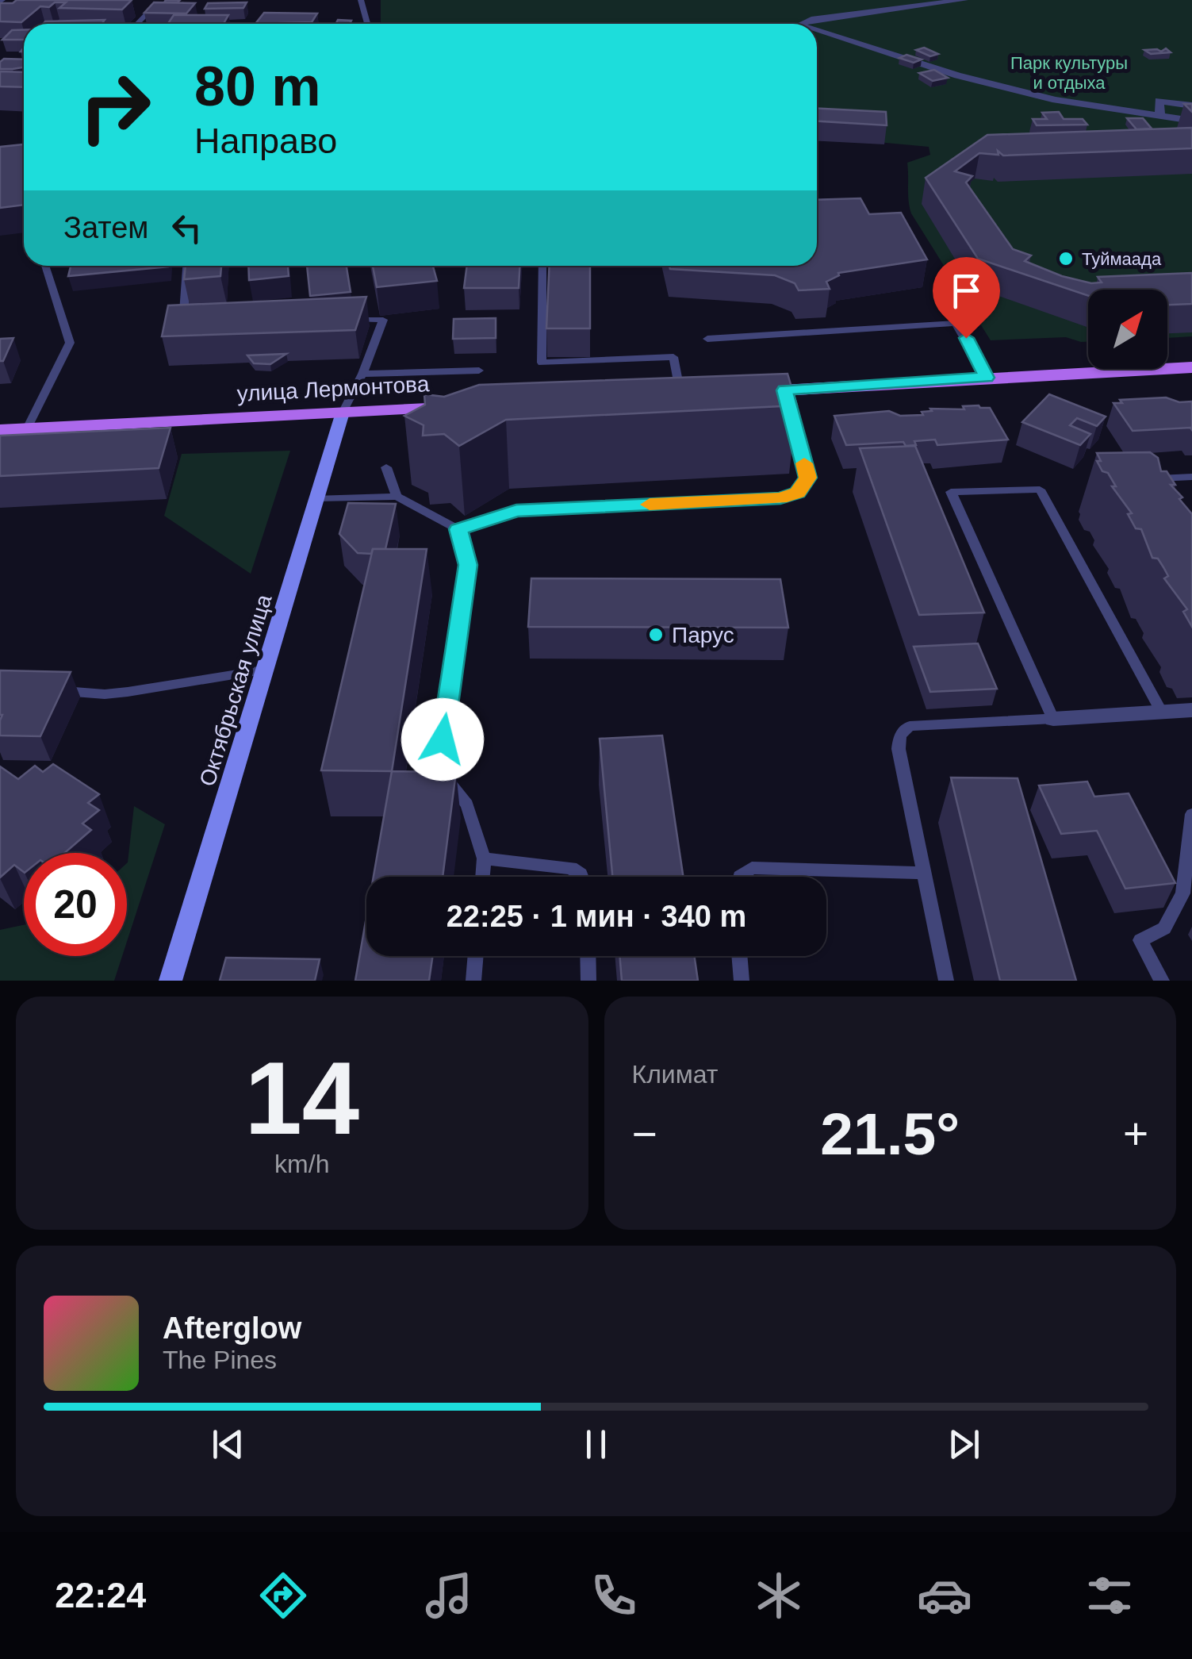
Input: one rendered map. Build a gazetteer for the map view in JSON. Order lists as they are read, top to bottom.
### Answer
{
  "streets": {
    "main road": ["улица Лермонтова"],
    "street": ["Октябрьская улица"]
  },
  "crossings": [
    ["улица Лермонтова", "Октябрьская улица"]
  ],
  "parks": ["Парк культуры и отдыха"],
  "places": ["Туймаада", "Парус"],
  "north": "top right",
  "page": {
    "turn": ["80 m", "Направо"],
    "then": "Затем",
    "limit": "20",
    "trip": "22:25 · 1 мин · 340 m",
    "tile": [
      ["14", "km/h"],
      "Климат"
    ],
    "heat": ["−", "21.5°", "+"],
    "song": ["Afterglow", "The Pines"],
    "tabs": "22:24"
  }
}
